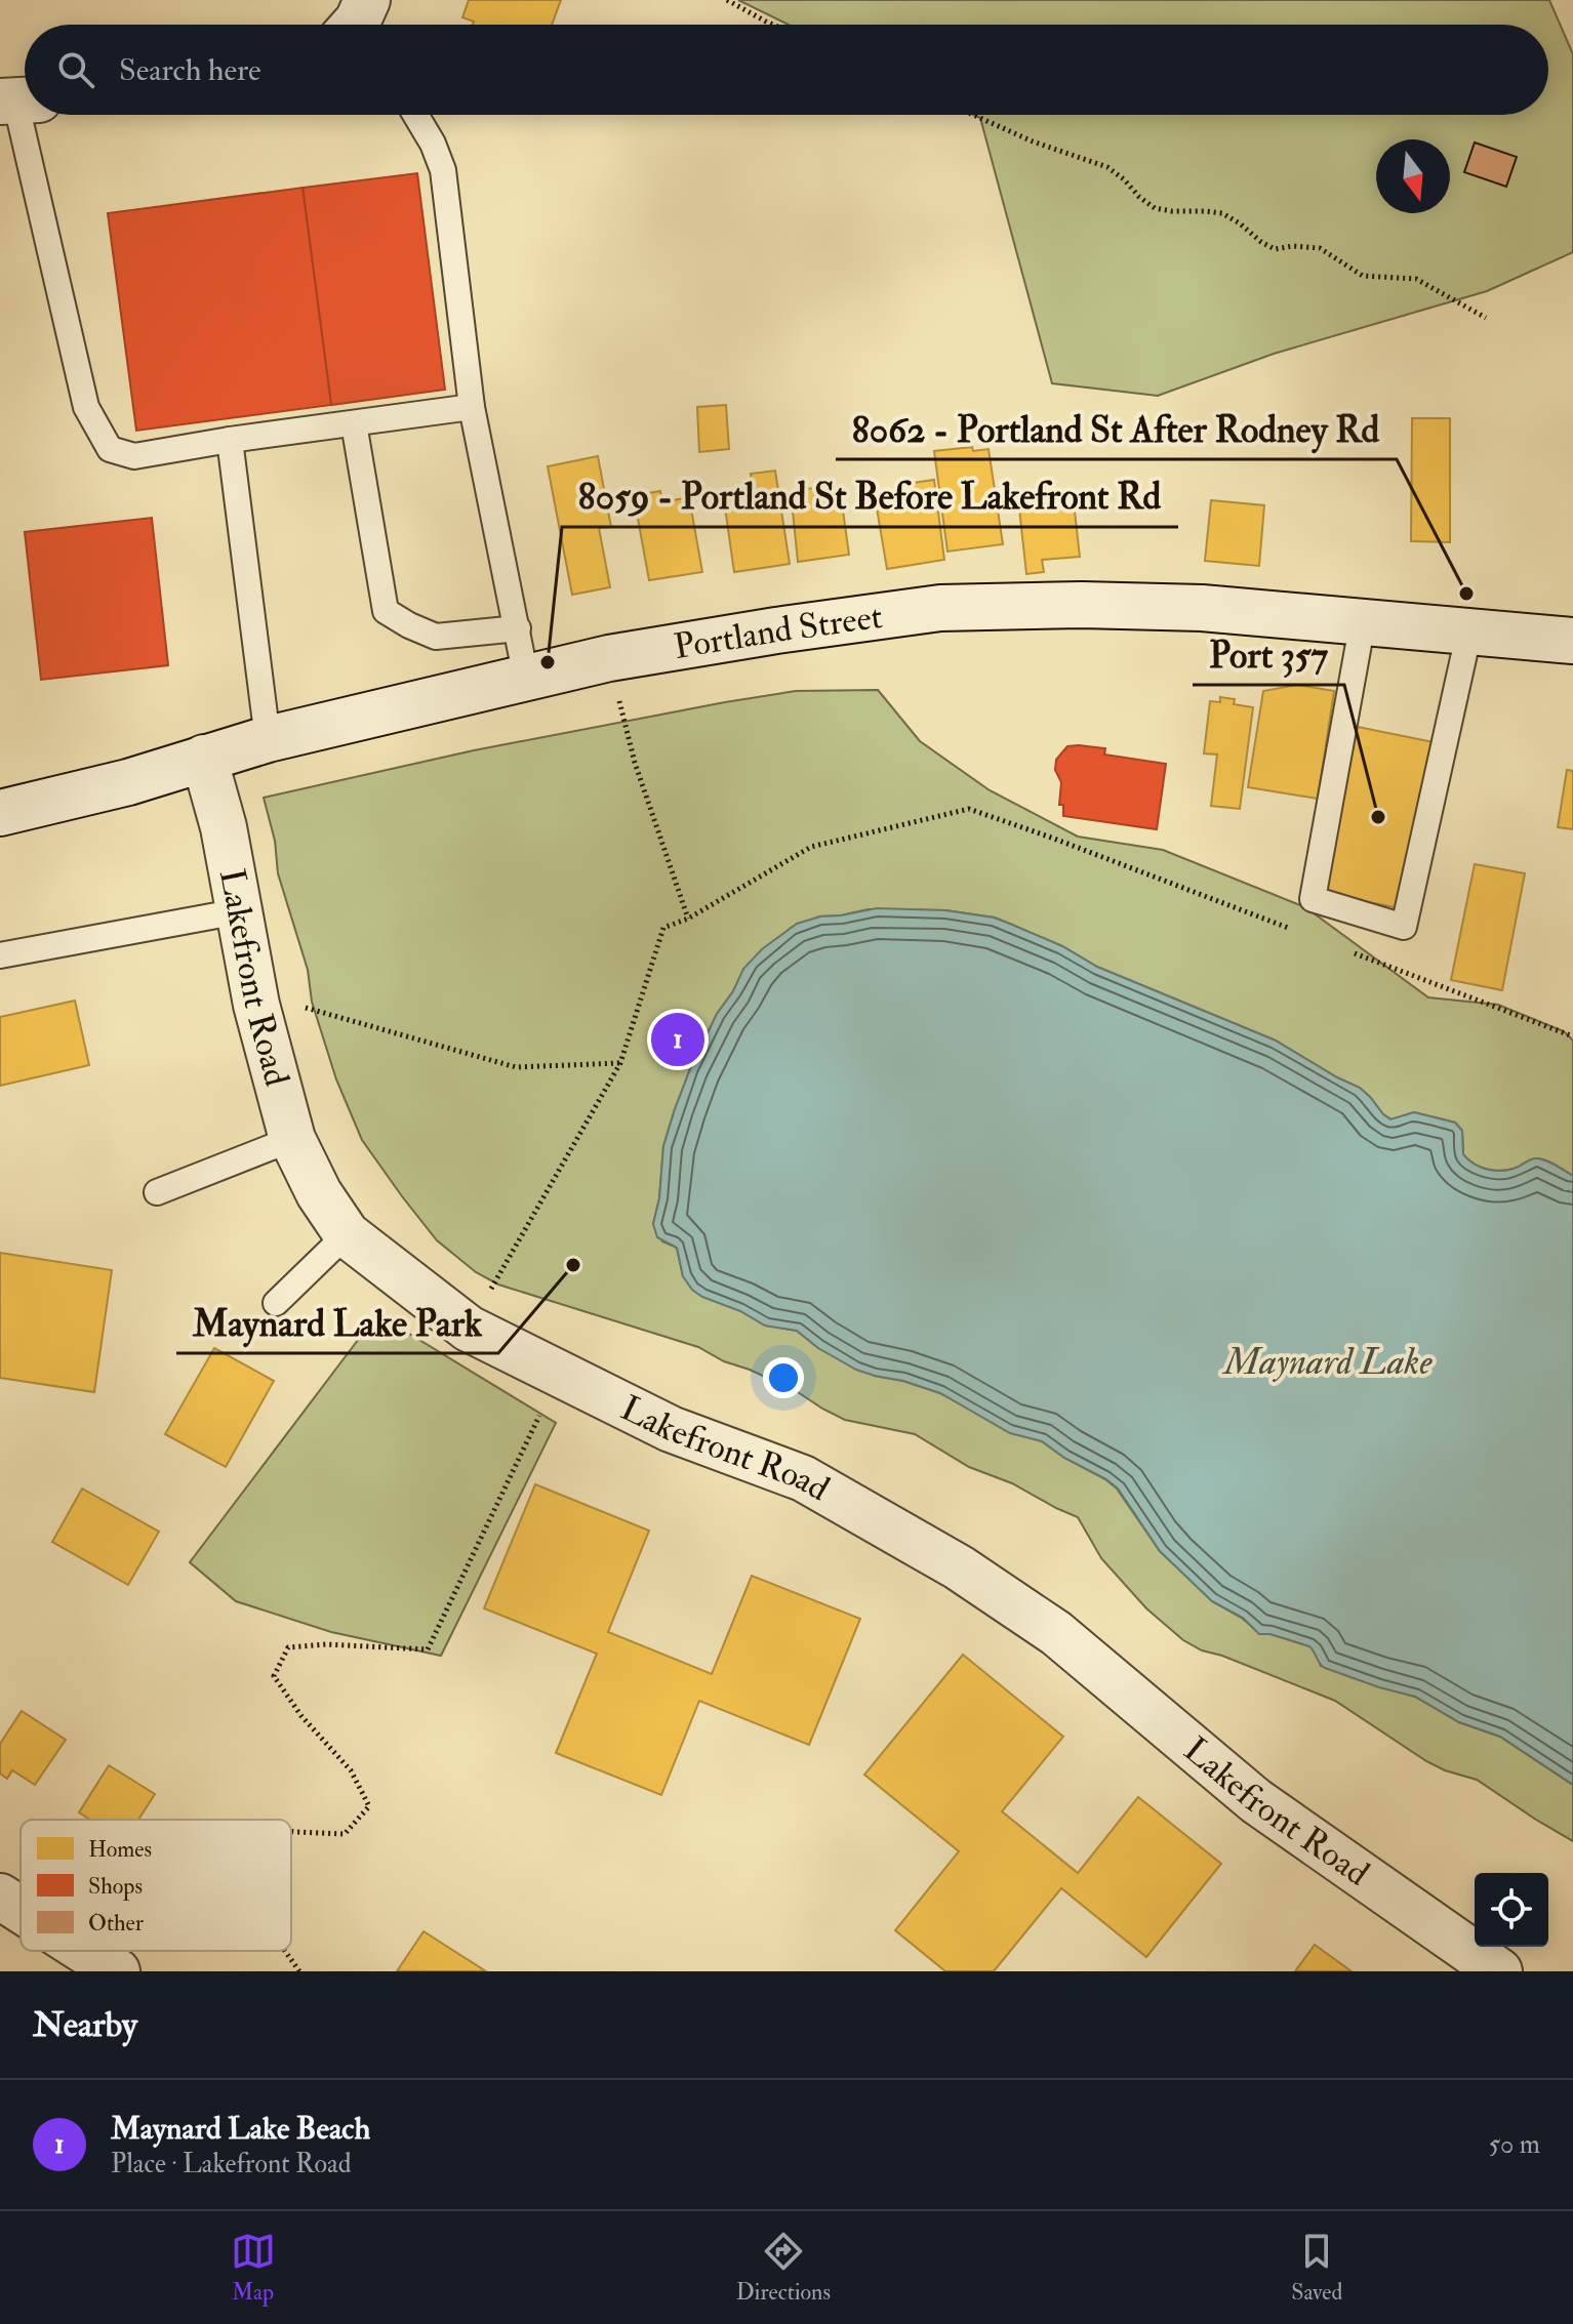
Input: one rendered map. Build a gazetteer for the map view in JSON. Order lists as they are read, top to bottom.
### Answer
{
  "streets": {
    "street": ["Portland Street", "Lakefront Road"]
  },
  "crossings": [
    ["Portland Street", "Lakefront Road"]
  ],
  "water": ["Maynard Lake"],
  "places": [
    "8062 - Portland St After Rodney Rd",
    "8059 - Portland St Before Lakefront Rd",
    "Port 357",
    "Maynard Lake Park"
  ],
  "legend": ["Homes", "Shops", "Other"],
  "north": "bottom",
  "page": {
    "search": "Search here",
    "pins": "1",
    "heading": "Nearby",
    "list": [
      {
        "mark": "1",
        "name": "Maynard Lake Beach",
        "note": "Place · Lakefront Road",
        "value": "50 m"
      }
    ],
    "nav": ["Map", "Directions", "Saved"]
  }
}
